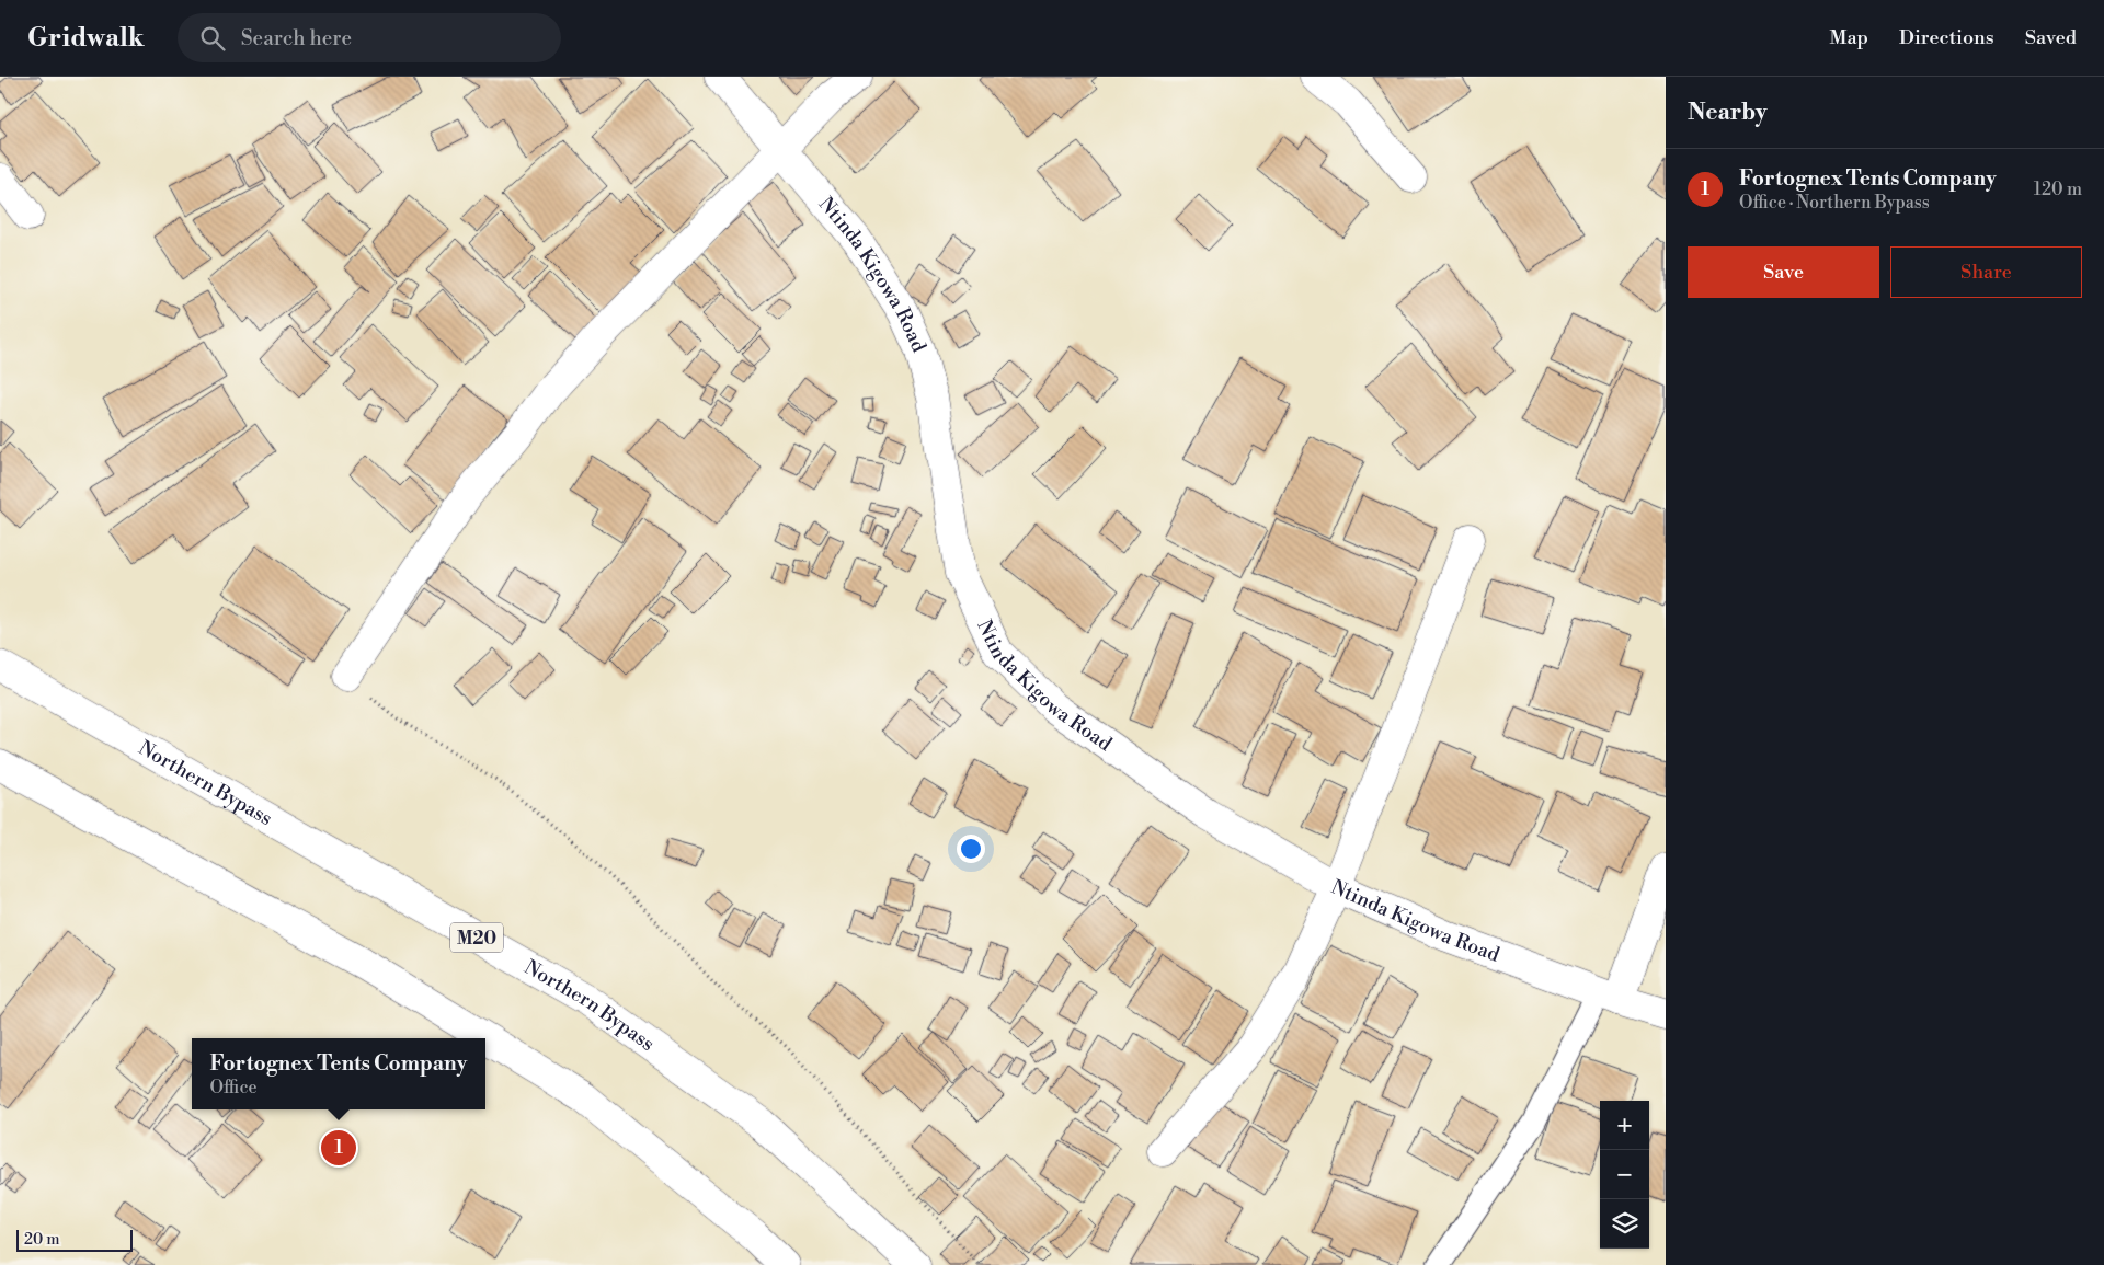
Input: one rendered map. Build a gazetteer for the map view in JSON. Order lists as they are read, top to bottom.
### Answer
{
  "streets": {
    "main road": ["Ntinda Kigowa Road", "Northern Bypass", "M20"]
  },
  "scale_bar": "20 m",
  "page": {
    "header": "Gridwalk",
    "search": "Search here",
    "nav": ["Map", "Directions", "Saved"],
    "heading": "Nearby",
    "list": [
      {
        "mark": "1",
        "name": "Fortognex Tents Company",
        "note": "Office · Northern Bypass",
        "value": "120 m"
      }
    ],
    "buttons": ["Save", "Share"],
    "popup": ["Fortognex Tents Company", "Office"],
    "map_buttons": ["+", "−"],
    "pins": "1",
    "scale": "20 m"
  }
}
